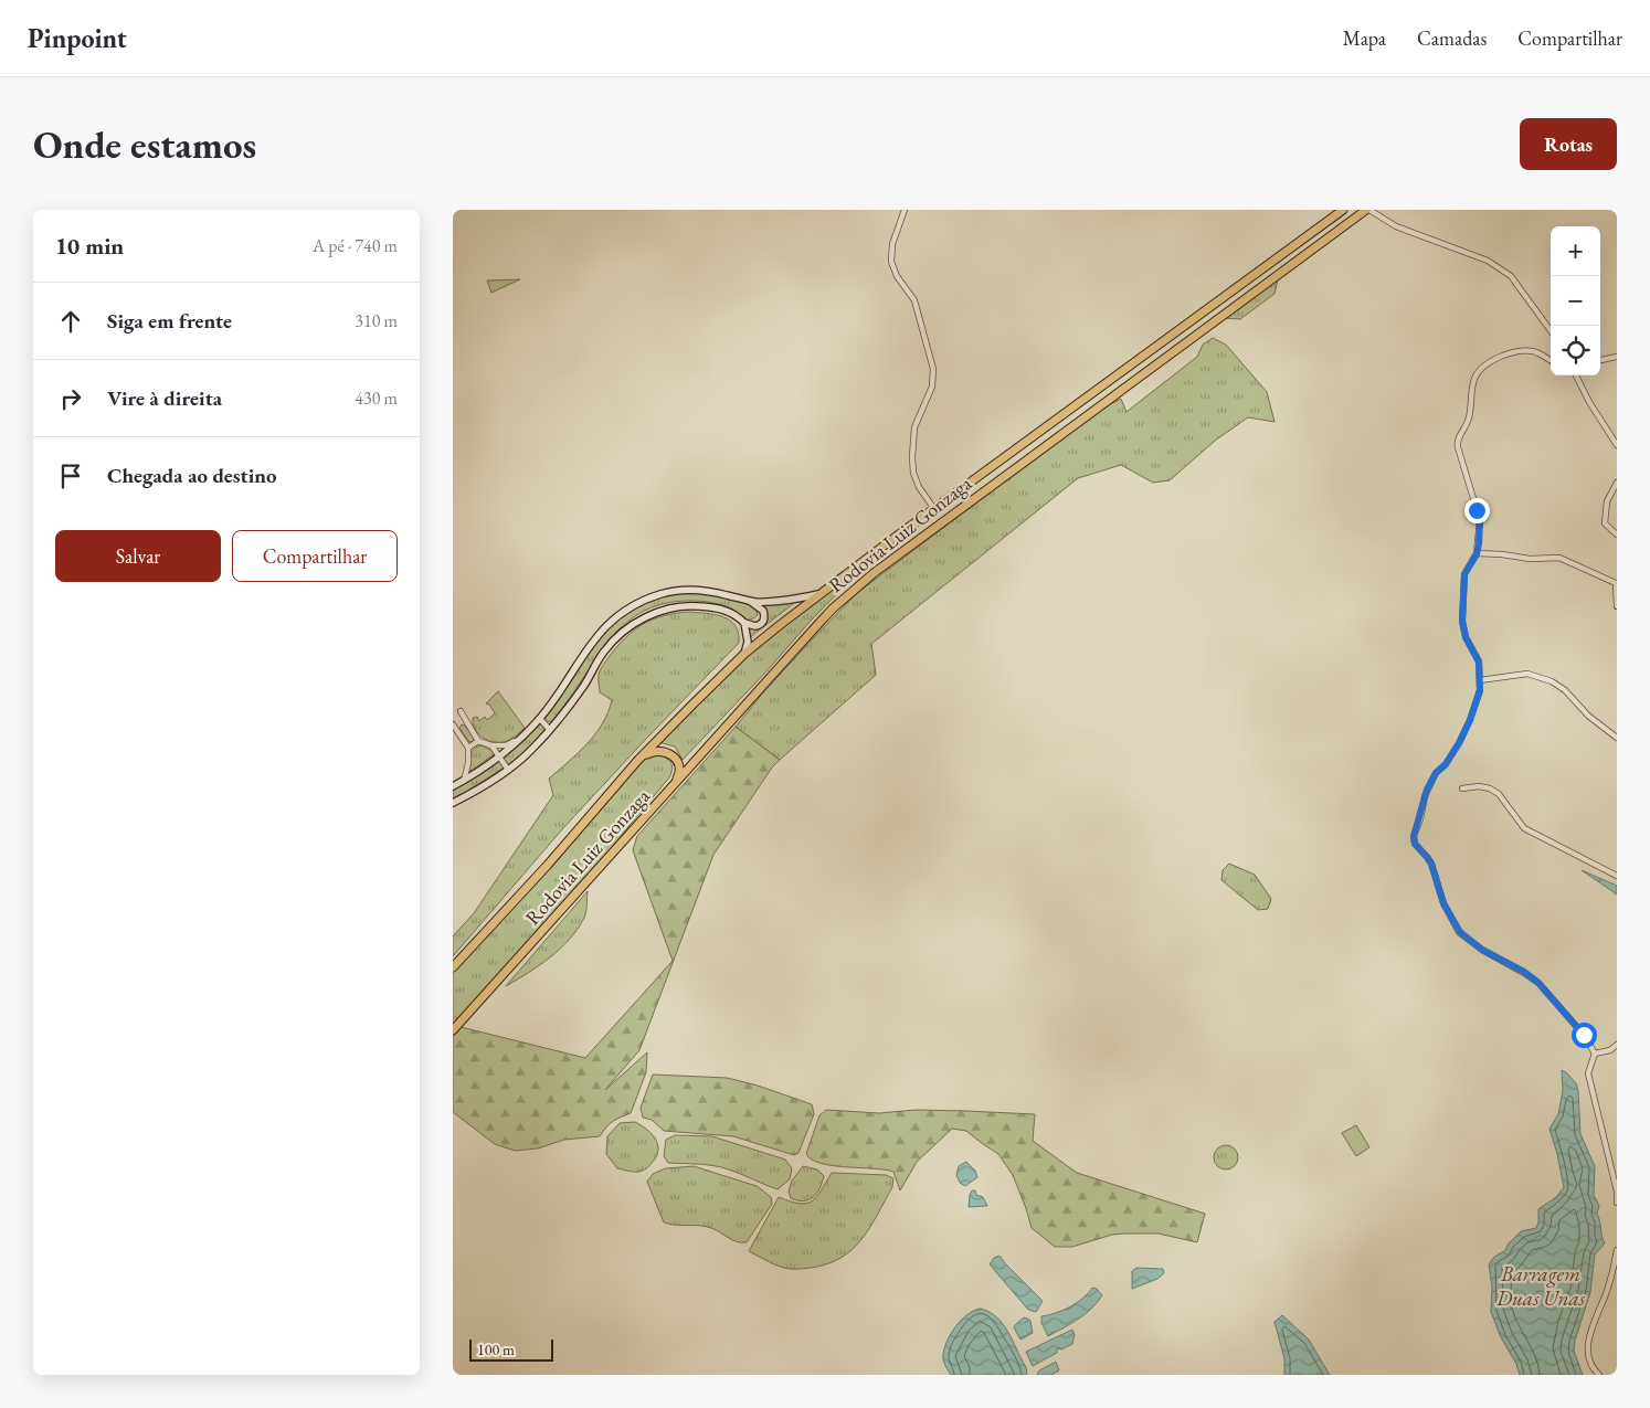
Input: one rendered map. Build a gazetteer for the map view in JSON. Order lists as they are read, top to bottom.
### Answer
{
  "streets": {
    "highway": ["Rodovia Luiz Gonzaga"]
  },
  "water": ["Barragem Duas Unas"],
  "scale_bar": "100 m",
  "page": {
    "header": "Pinpoint",
    "nav": ["Mapa", "Camadas", "Compartilhar"],
    "buttons": [
      "Rotas",
      ["Salvar", "Compartilhar"]
    ],
    "title": "Onde estamos",
    "heading": ["10 min", "A pé · 740 m"],
    "map_buttons": ["+", "−"],
    "list": [
      ["Siga em frente", "310 m"],
      ["Vire à direita", "430 m"],
      "Chegada ao destino"
    ],
    "scale": "100 m"
  }
}
